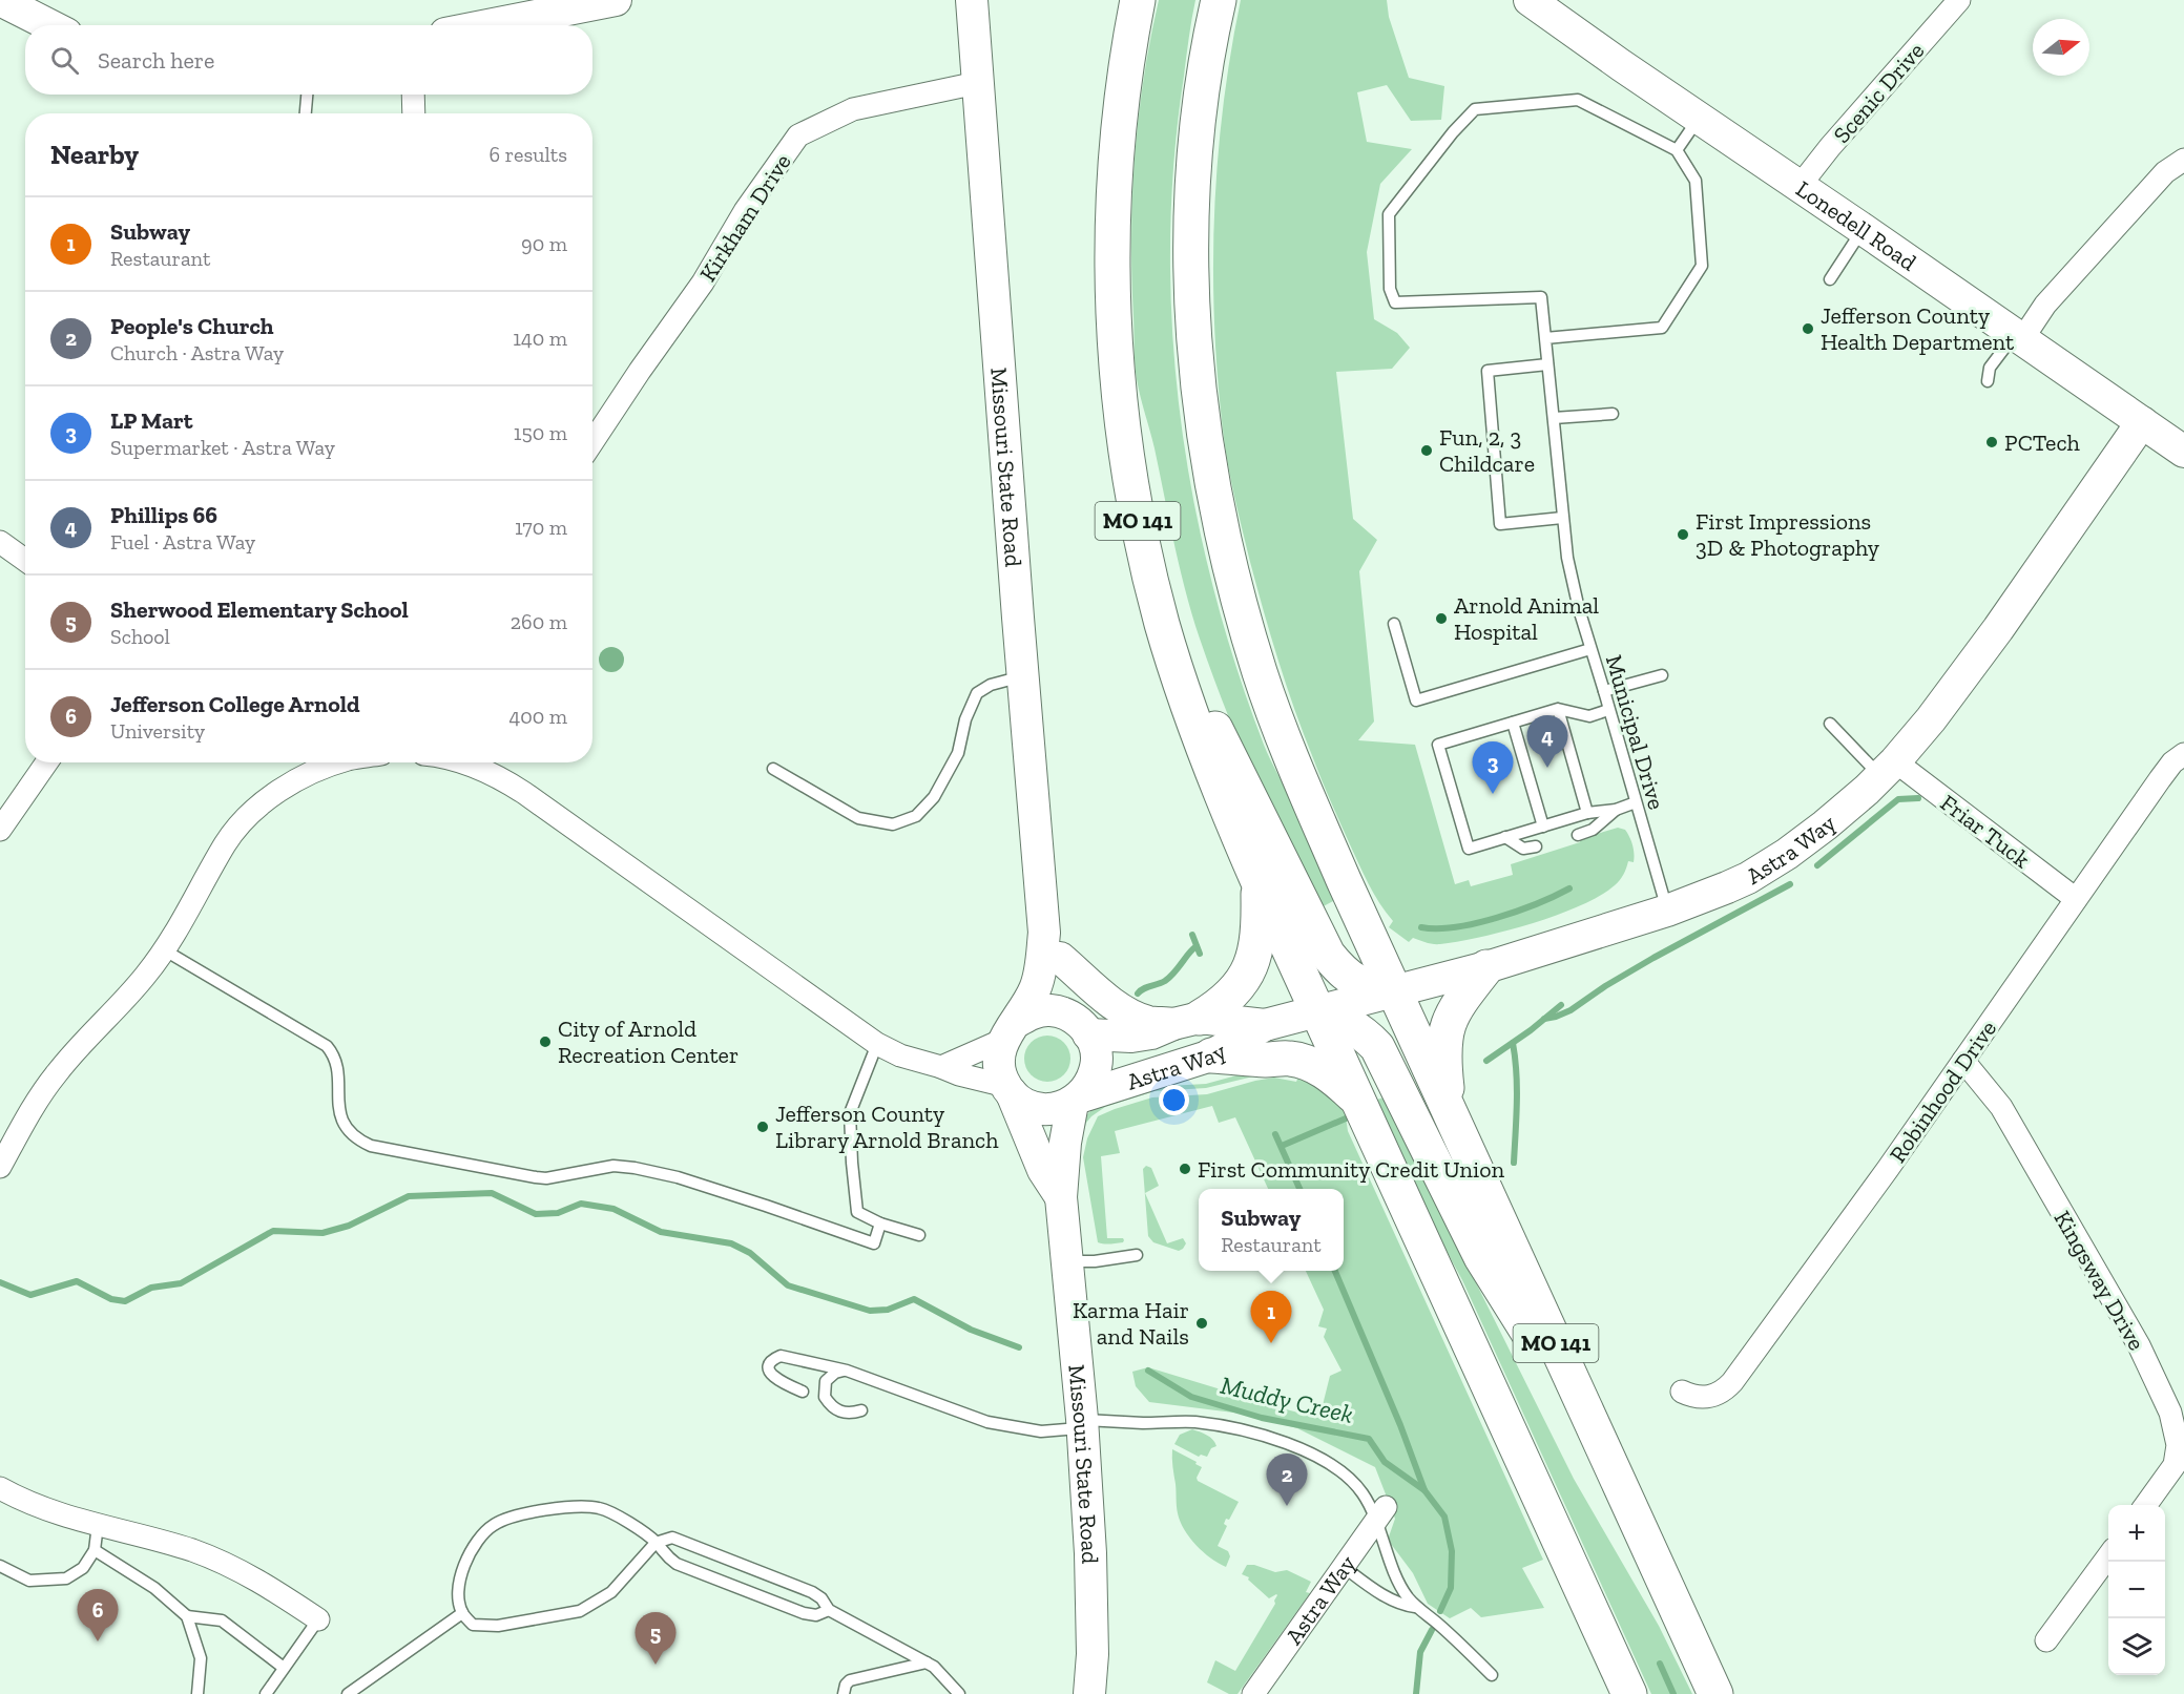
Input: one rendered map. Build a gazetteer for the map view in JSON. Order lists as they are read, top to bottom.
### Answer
{
  "streets": {
    "highway": ["MO 141"],
    "street": [
      "Scenic Drive",
      "Kirkham Drive",
      "Lonedell Road",
      "Missouri State Road",
      "Friar Tuck",
      "Astra Way",
      "Robinhood Drive",
      "Kingsway Drive"
    ],
    "lane": ["Municipal Drive"]
  },
  "crossings": [
    ["Scenic Drive", "Lonedell Road"],
    ["Kirkham Drive", "Missouri State Road"],
    ["Lonedell Road", "Astra Way"],
    ["Missouri State Road", "Astra Way"],
    ["MO 141", "Astra Way"],
    ["Municipal Drive", "Astra Way"],
    ["Friar Tuck", "Astra Way"],
    ["Friar Tuck", "Robinhood Drive"],
    ["Robinhood Drive", "Kingsway Drive"]
  ],
  "water": ["Muddy Creek"],
  "places": [
    "Jefferson County Health Department",
    "PCTech",
    "Fun, 2, 3 Childcare",
    "First Impressions 3D & Photography",
    "Arnold Animal Hospital",
    "City of Arnold Recreation Center",
    "Jefferson County Library Arnold Branch",
    "First Community Credit Union",
    "Karma Hair and Nails"
  ],
  "north": "right",
  "page": {
    "search": "Search here",
    "heading": ["Nearby", "6 results"],
    "list": [
      {
        "mark": "1",
        "name": "Subway",
        "note": "Restaurant",
        "value": "90 m"
      },
      {
        "mark": "2",
        "name": "People's Church",
        "note": "Church · Astra Way",
        "value": "140 m"
      },
      {
        "mark": "3",
        "name": "LP Mart",
        "note": "Supermarket · Astra Way",
        "value": "150 m"
      },
      {
        "mark": "4",
        "name": "Phillips 66",
        "note": "Fuel · Astra Way",
        "value": "170 m"
      },
      {
        "mark": "5",
        "name": "Sherwood Elementary School",
        "note": "School",
        "value": "260 m"
      },
      {
        "mark": "6",
        "name": "Jefferson College Arnold",
        "note": "University",
        "value": "400 m"
      }
    ],
    "pins": [
      "4",
      "3",
      "1",
      "2",
      "6",
      "5"
    ],
    "popup": ["Subway", "Restaurant"],
    "map_buttons": ["+", "−"]
  }
}
